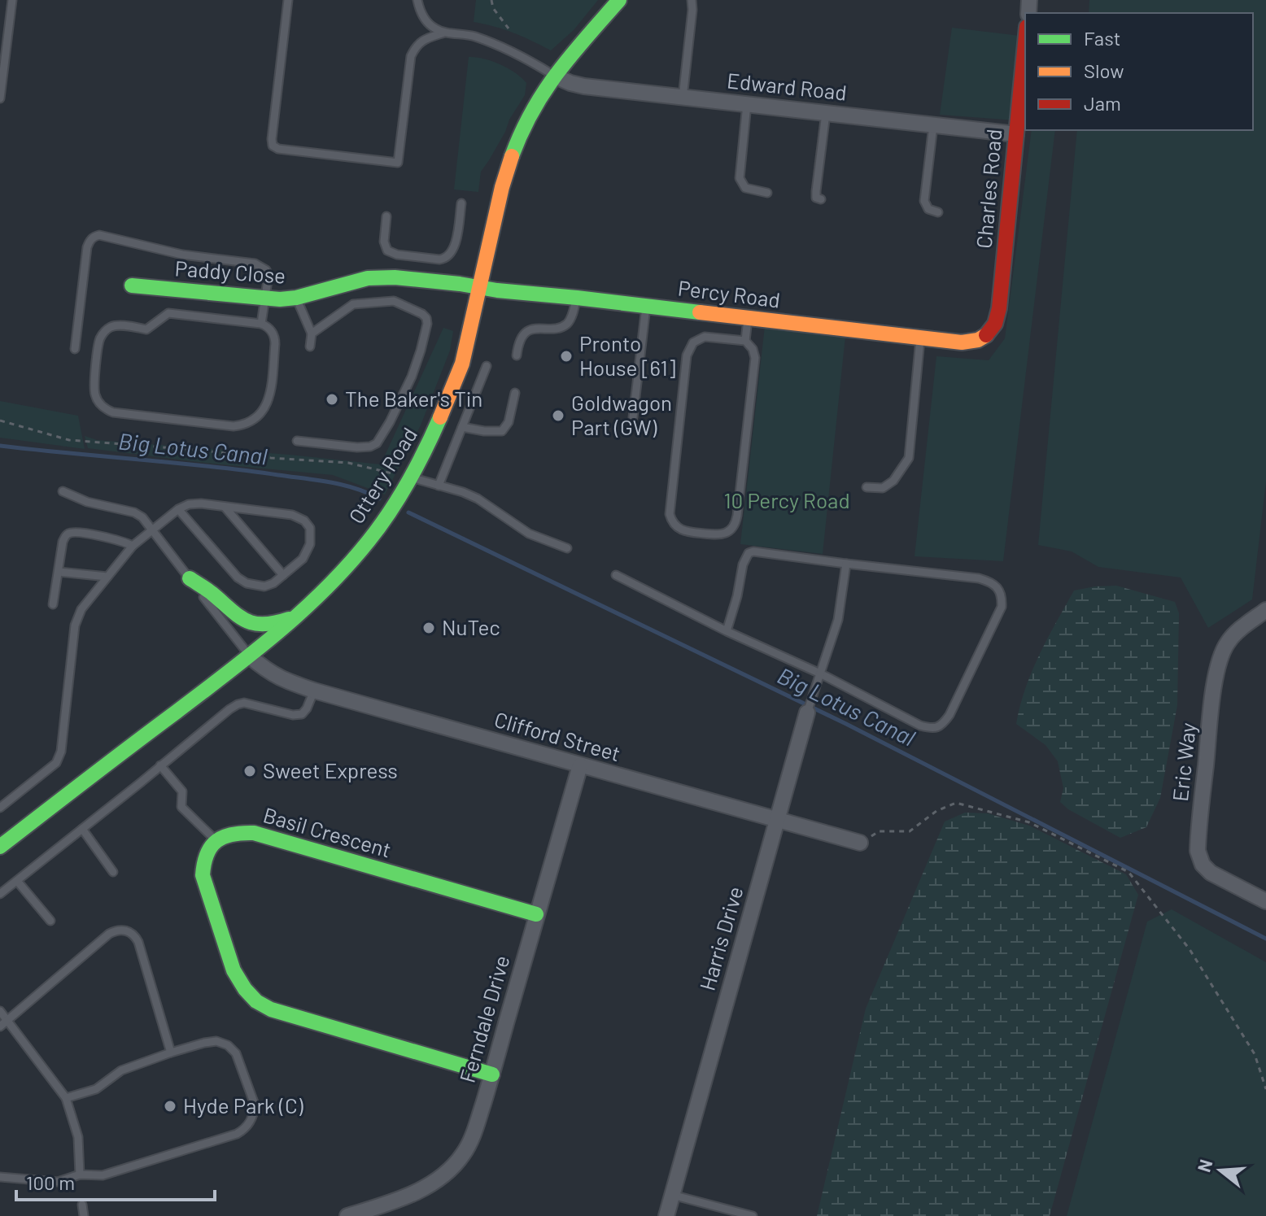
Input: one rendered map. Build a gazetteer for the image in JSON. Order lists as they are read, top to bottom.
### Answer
{
  "streets": {
    "street": [
      "Edward Road",
      "Charles Road",
      "Paddy Close",
      "Percy Road",
      "Ottery Road",
      "Clifford Street",
      "Eric Way",
      "Basil Crescent",
      "Harris Drive",
      "Ferndale Drive"
    ]
  },
  "crossings": [
    ["Edward Road", "Charles Road"],
    ["Edward Road", "Ottery Road"],
    ["Charles Road", "Percy Road"],
    ["Paddy Close", "Percy Road"],
    ["Paddy Close", "Ottery Road"],
    ["Percy Road", "Ottery Road"],
    ["Ottery Road", "Clifford Street"],
    ["Clifford Street", "Harris Drive"],
    ["Clifford Street", "Ferndale Drive"],
    ["Basil Crescent", "Ferndale Drive"]
  ],
  "water": ["Big Lotus Canal"],
  "parks": ["10 Percy Road"],
  "places": [
    "Pronto House [61]",
    "The Baker's Tin",
    "Goldwagon Part (GW)",
    "NuTec",
    "Sweet Express",
    "Hyde Park (C)"
  ],
  "legend": ["Fast", "Slow", "Jam"],
  "scale_bar": "100 m",
  "north": "left"
}
